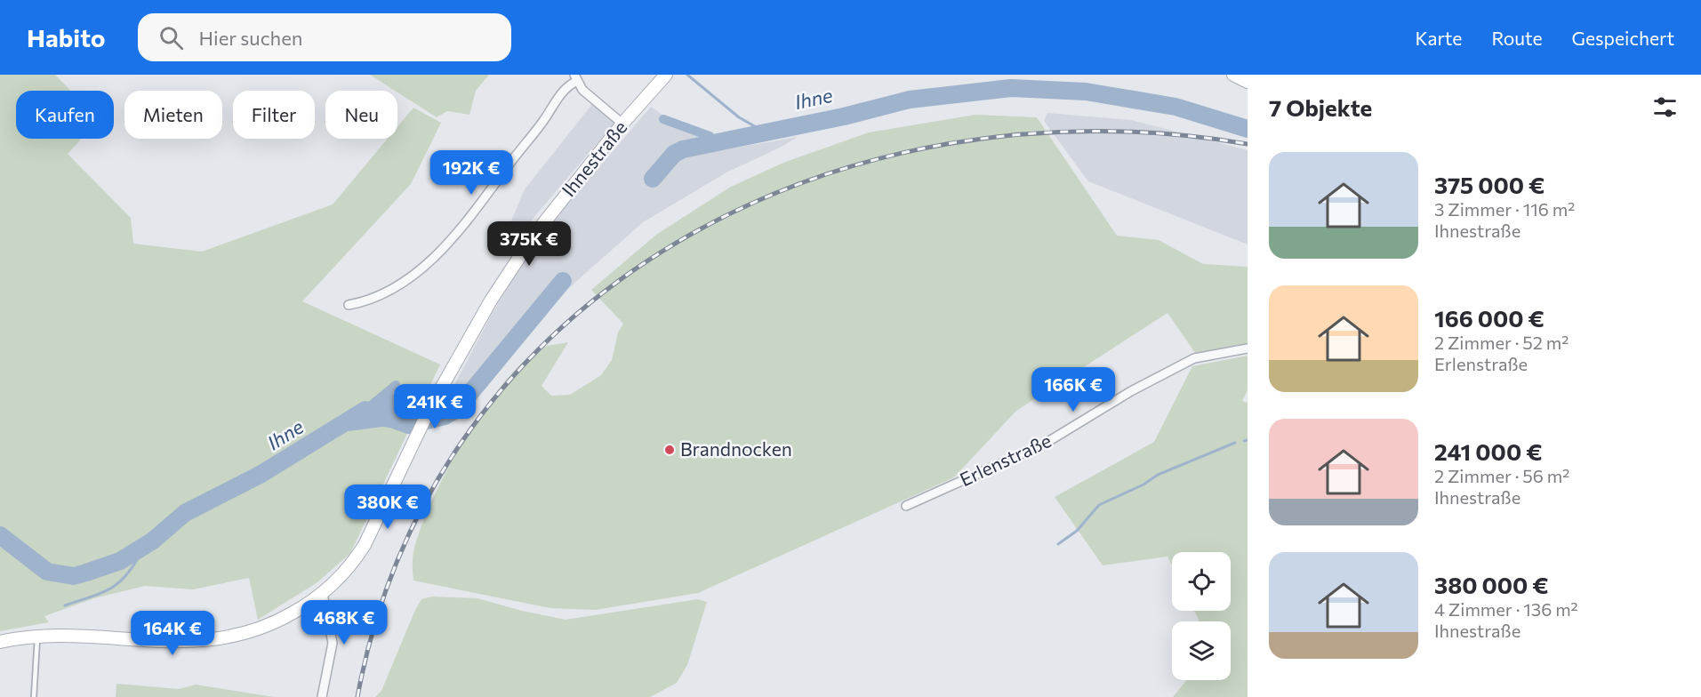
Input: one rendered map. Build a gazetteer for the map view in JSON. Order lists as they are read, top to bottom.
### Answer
{
  "streets": {
    "main road": ["Ihnestraße"],
    "street": ["Erlenstraße"]
  },
  "water": ["Ihne"],
  "places": ["Brandnocken"],
  "page": {
    "header": "Habito",
    "search": "Hier suchen",
    "nav": ["Karte", "Route", "Gespeichert"],
    "heading": "7 Objekte",
    "chip": [
      "Kaufen",
      "Mieten",
      "Filter",
      "Neu"
    ],
    "list": [
      {
        "name": "375 000 €",
        "note": "3 Zimmer · 116 m² · Ihnestraße"
      },
      {
        "name": "166 000 €",
        "note": "2 Zimmer · 52 m² · Erlenstraße"
      },
      {
        "name": "241 000 €",
        "note": "2 Zimmer · 56 m² · Ihnestraße"
      },
      {
        "name": "380 000 €",
        "note": "4 Zimmer · 136 m² · Ihnestraße"
      }
    ],
    "price": [
      "192K €",
      "375K €",
      "166K €",
      "241K €",
      "380K €",
      "468K €",
      "164K €"
    ]
  }
}
